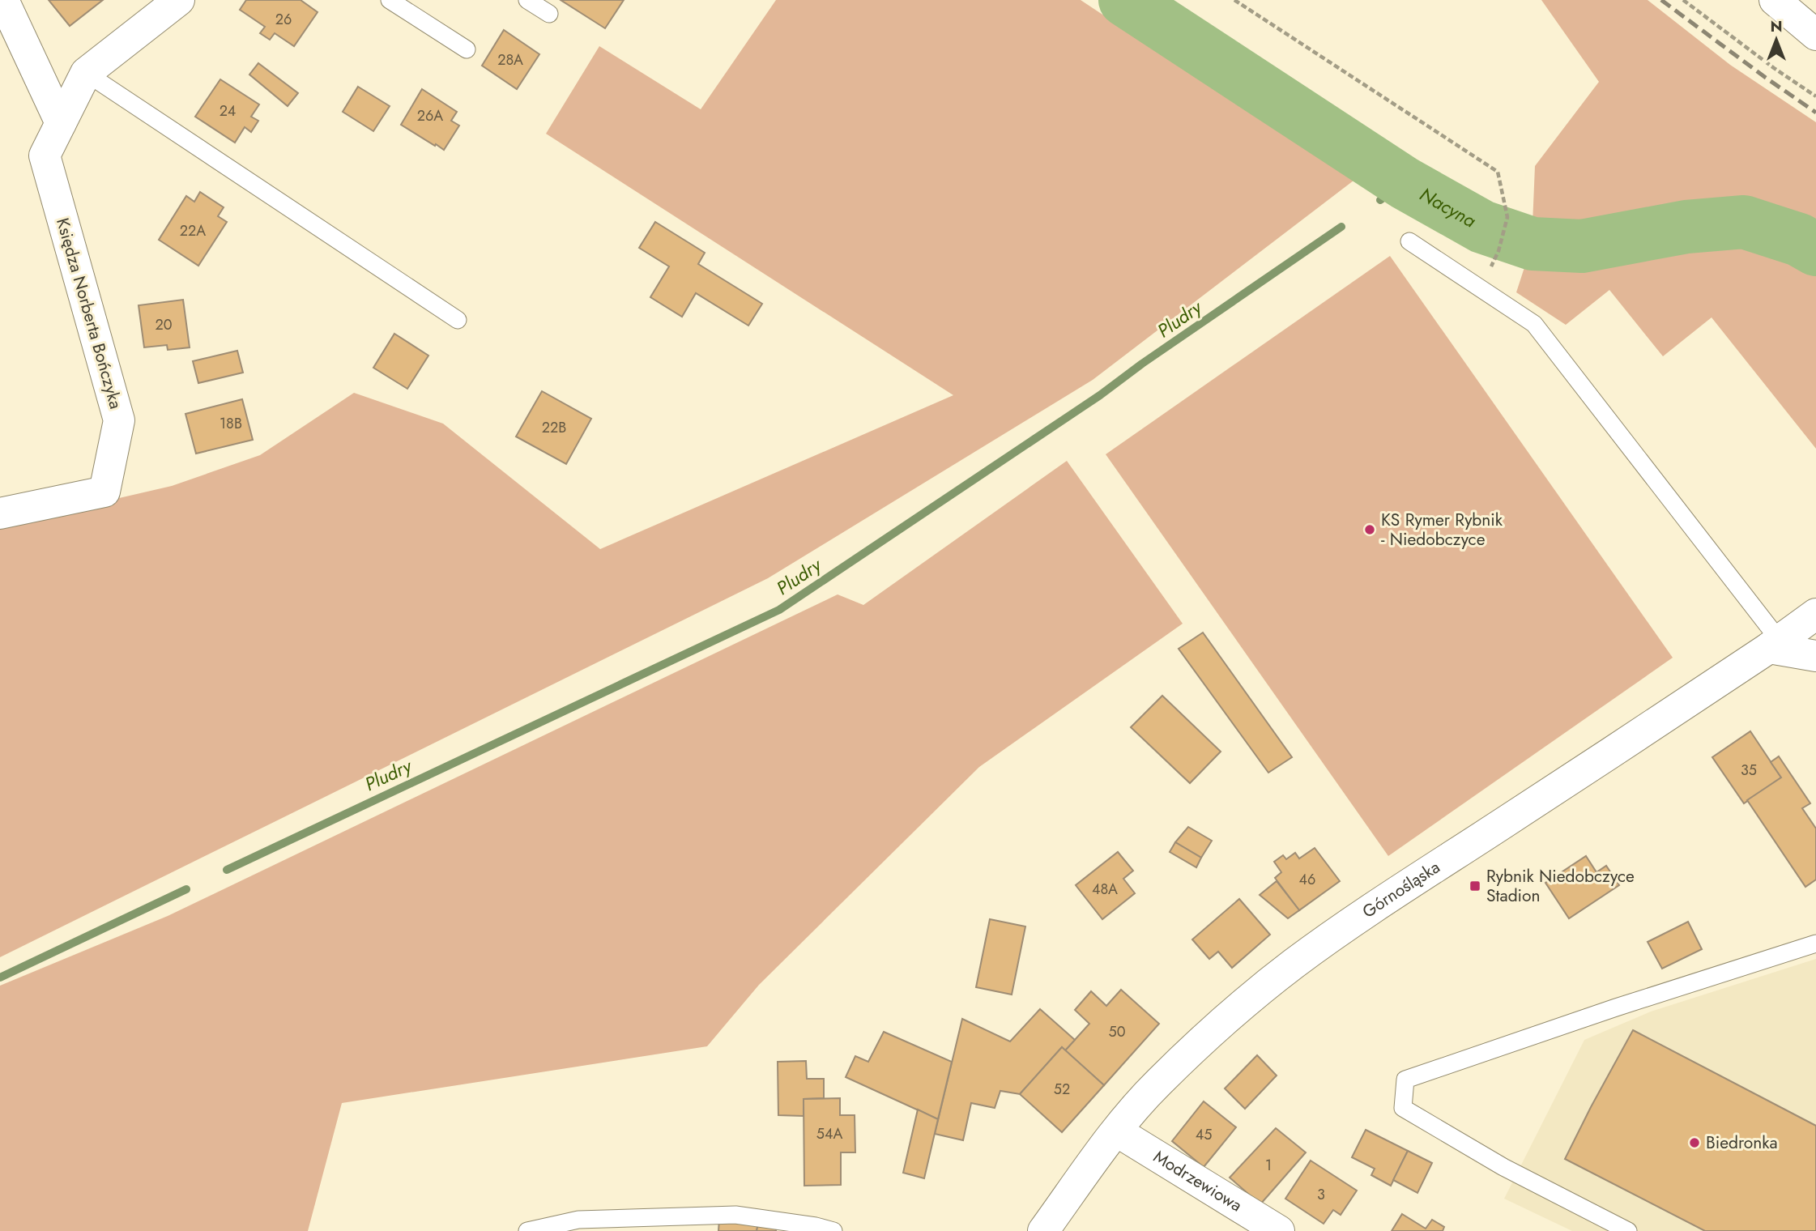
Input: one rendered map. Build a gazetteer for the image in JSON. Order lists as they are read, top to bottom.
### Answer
{
  "streets": {
    "street": ["Księdza Norberta Bończyka", "Górnośląska", "Modrzewiowa"]
  },
  "crossings": [
    ["Górnośląska", "Modrzewiowa"]
  ],
  "water": ["Nacyna", "Pludry"],
  "places": {
    "other": ["KS Rymer Rybnik - Niedobczyce", "Biedronka"],
    "transit": ["Rybnik Niedobczyce Stadion"]
  },
  "house_numbers": [
    "26",
    "28A",
    "24",
    "26A",
    "22A",
    "20",
    "18B",
    "22B",
    "35",
    "46",
    "48A",
    "50",
    "52",
    "54A",
    "45",
    "1",
    "3"
  ],
  "north": "top"
}
